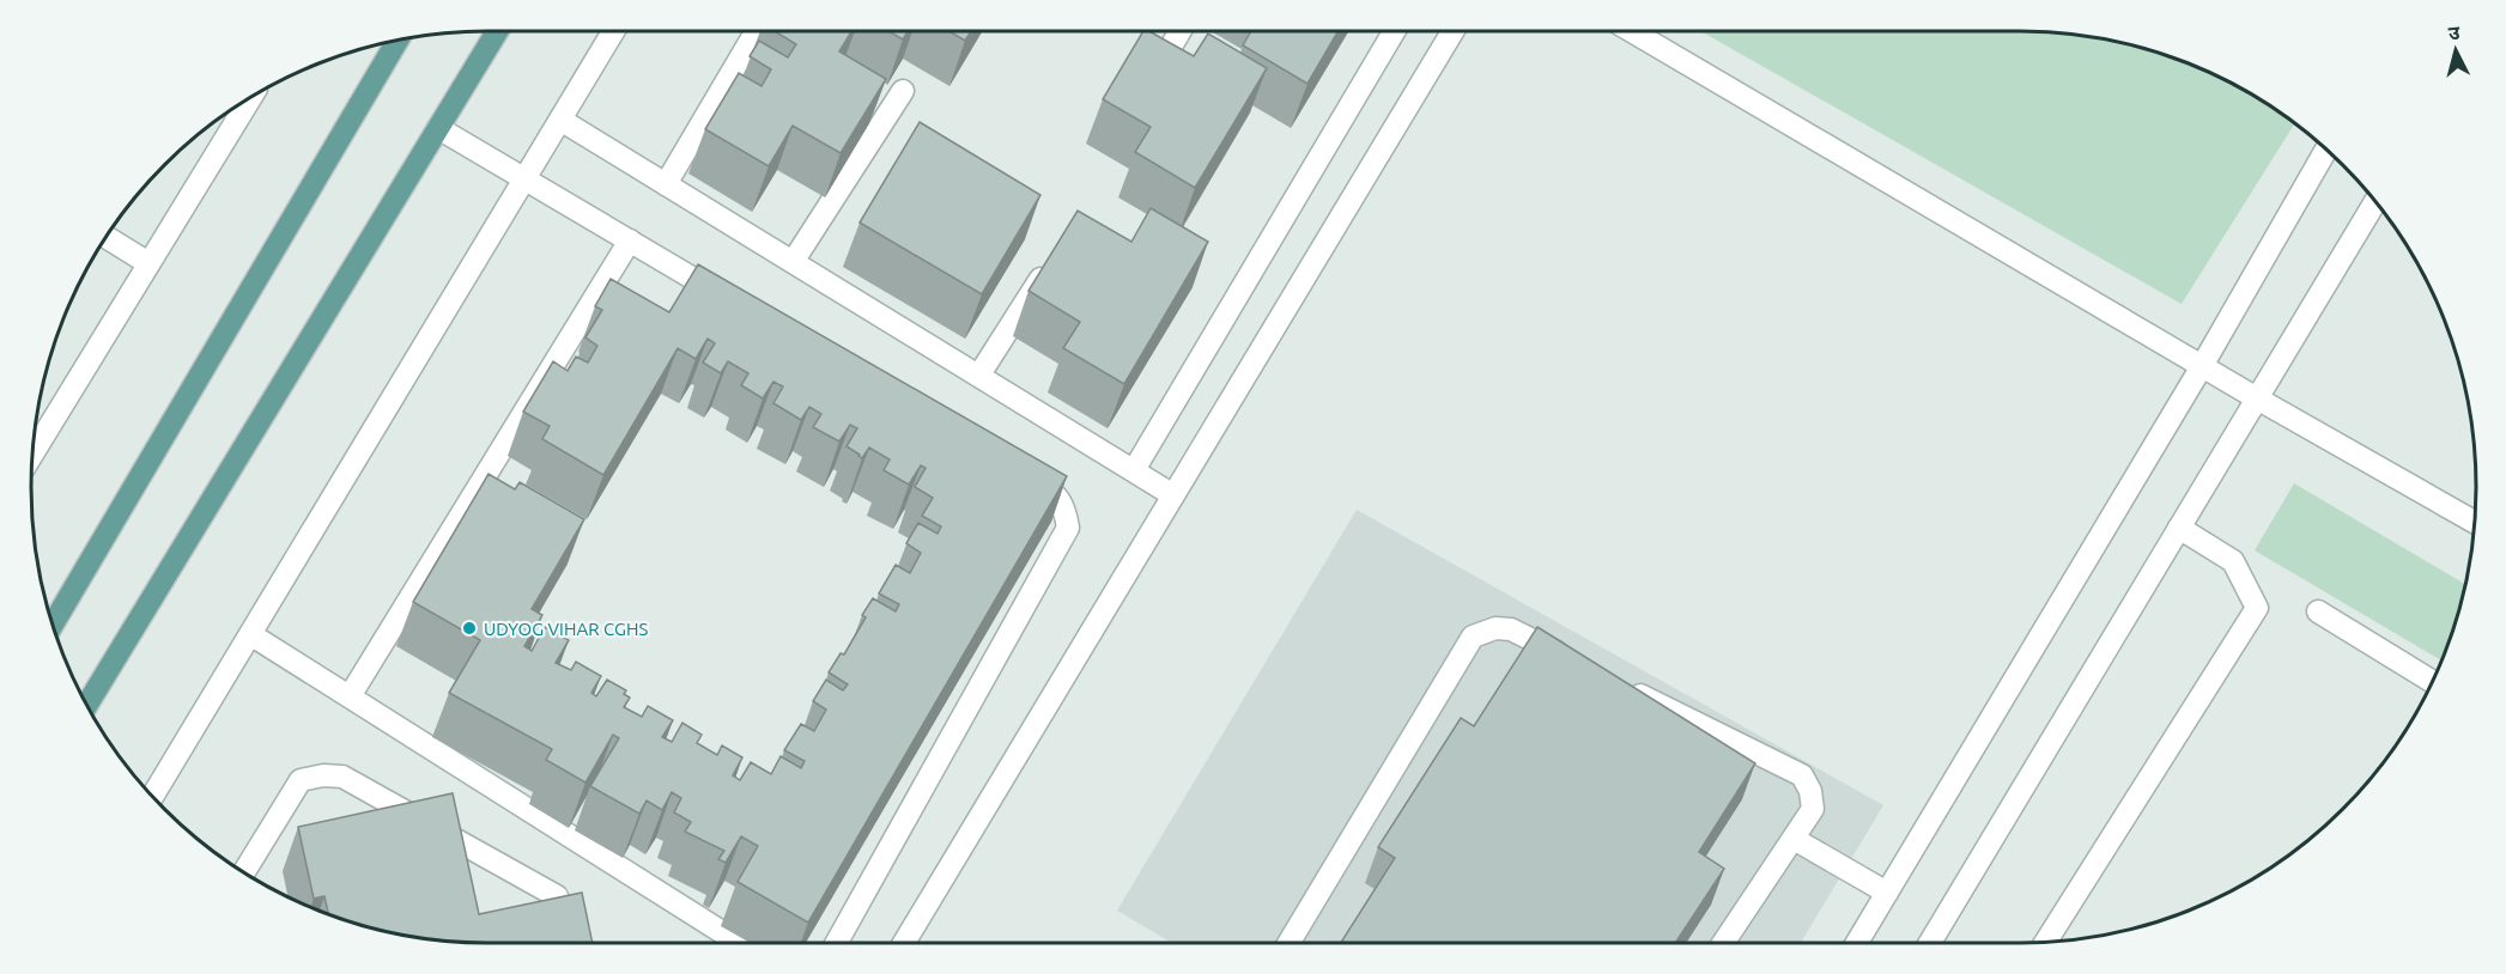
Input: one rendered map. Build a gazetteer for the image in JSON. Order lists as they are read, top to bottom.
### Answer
{
  "places": ["UDYOG VIHAR CGHS"],
  "north": "top"
}
